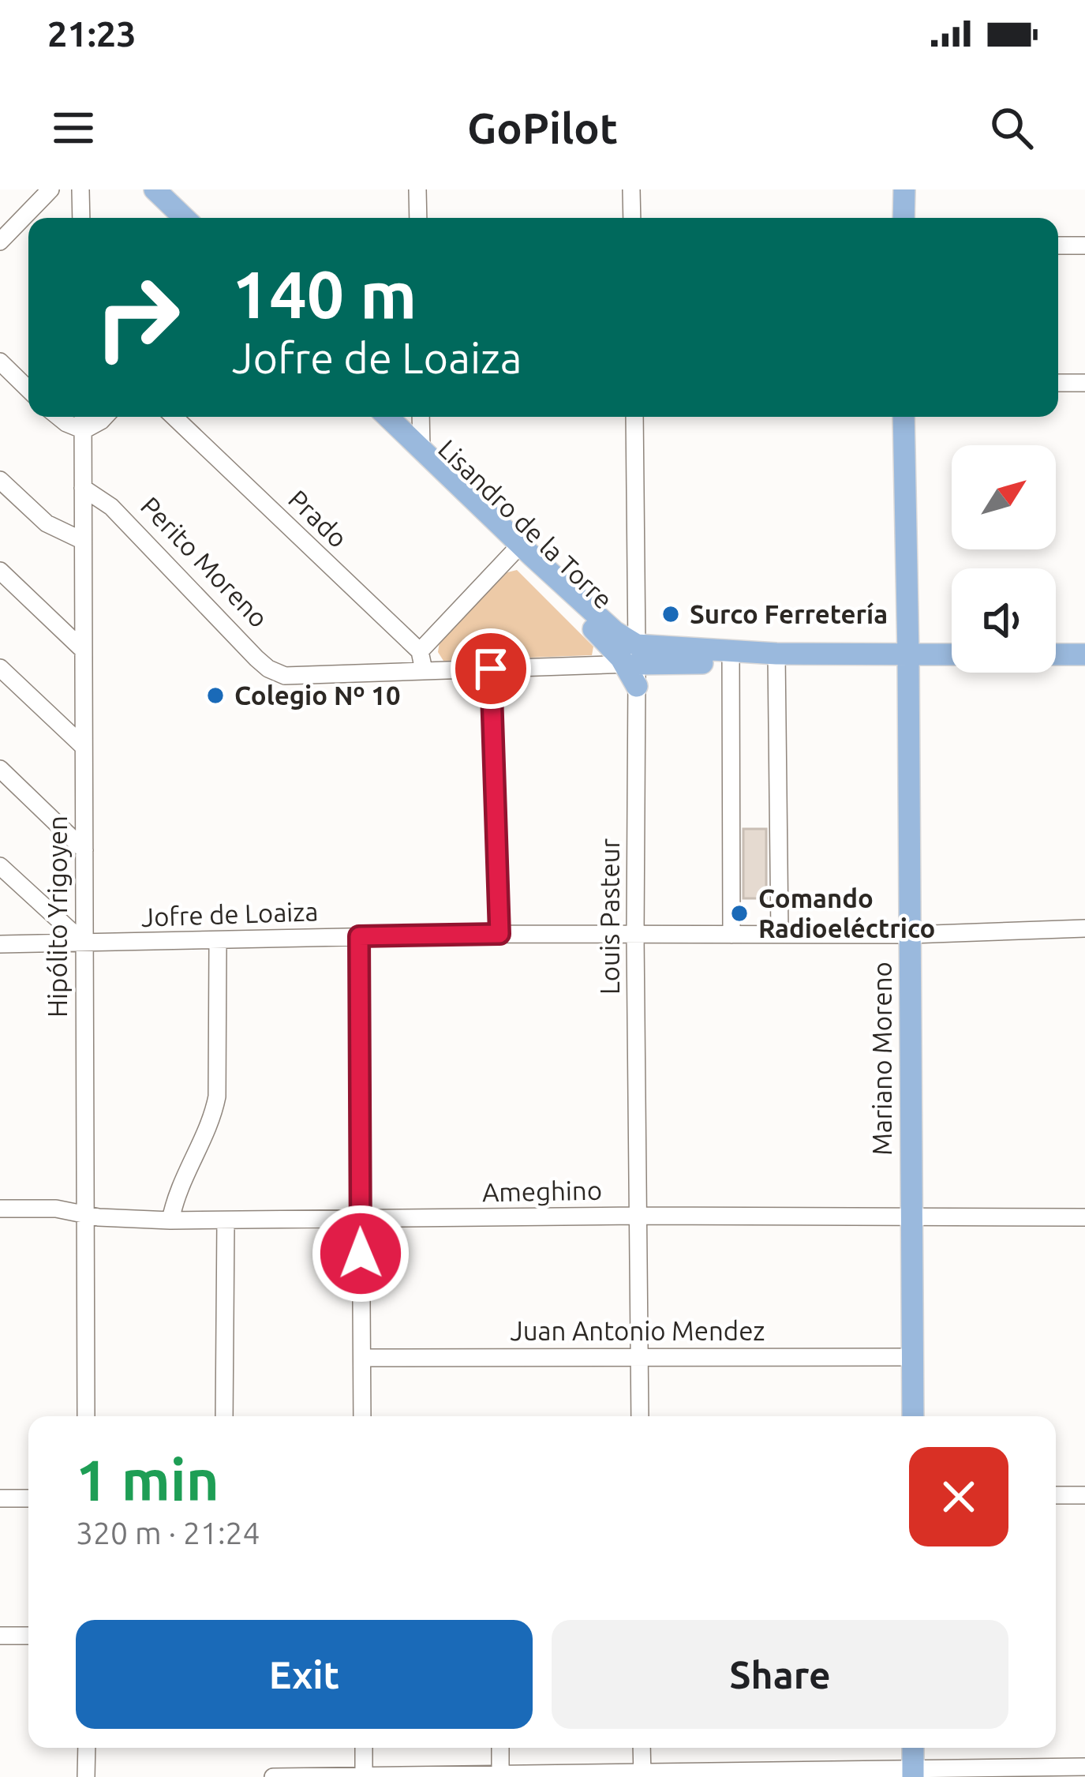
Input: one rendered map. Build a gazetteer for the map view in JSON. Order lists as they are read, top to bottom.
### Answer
{
  "streets": {
    "main road": ["Lisandro de la Torre", "Mariano Moreno"],
    "street": [
      "Prado",
      "Perito Moreno",
      "Jofre de Loaiza",
      "Hipólito Yrigoyen",
      "Louis Pasteur",
      "Ameghino",
      "Juan Antonio Mendez"
    ]
  },
  "crossings": [
    ["Lisandro de la Torre", "Louis Pasteur"],
    ["Perito Moreno", "Hipólito Yrigoyen"],
    ["Jofre de Loaiza", "Hipólito Yrigoyen"],
    ["Jofre de Loaiza", "Louis Pasteur"],
    ["Jofre de Loaiza", "Mariano Moreno"],
    ["Hipólito Yrigoyen", "Ameghino"],
    ["Louis Pasteur", "Ameghino"],
    ["Louis Pasteur", "Juan Antonio Mendez"],
    ["Mariano Moreno", "Ameghino"],
    ["Mariano Moreno", "Juan Antonio Mendez"]
  ],
  "places": ["Surco Ferretería", "Colegio Nº 10", "Comando Radioeléctrico"],
  "north": "top right",
  "page": {
    "status": "21:23",
    "header": "GoPilot",
    "turn": ["140 m", "Jofre de Loaiza"],
    "heading": ["1 min", "320 m · 21:24"],
    "buttons": ["Exit", "Share"]
  }
}
